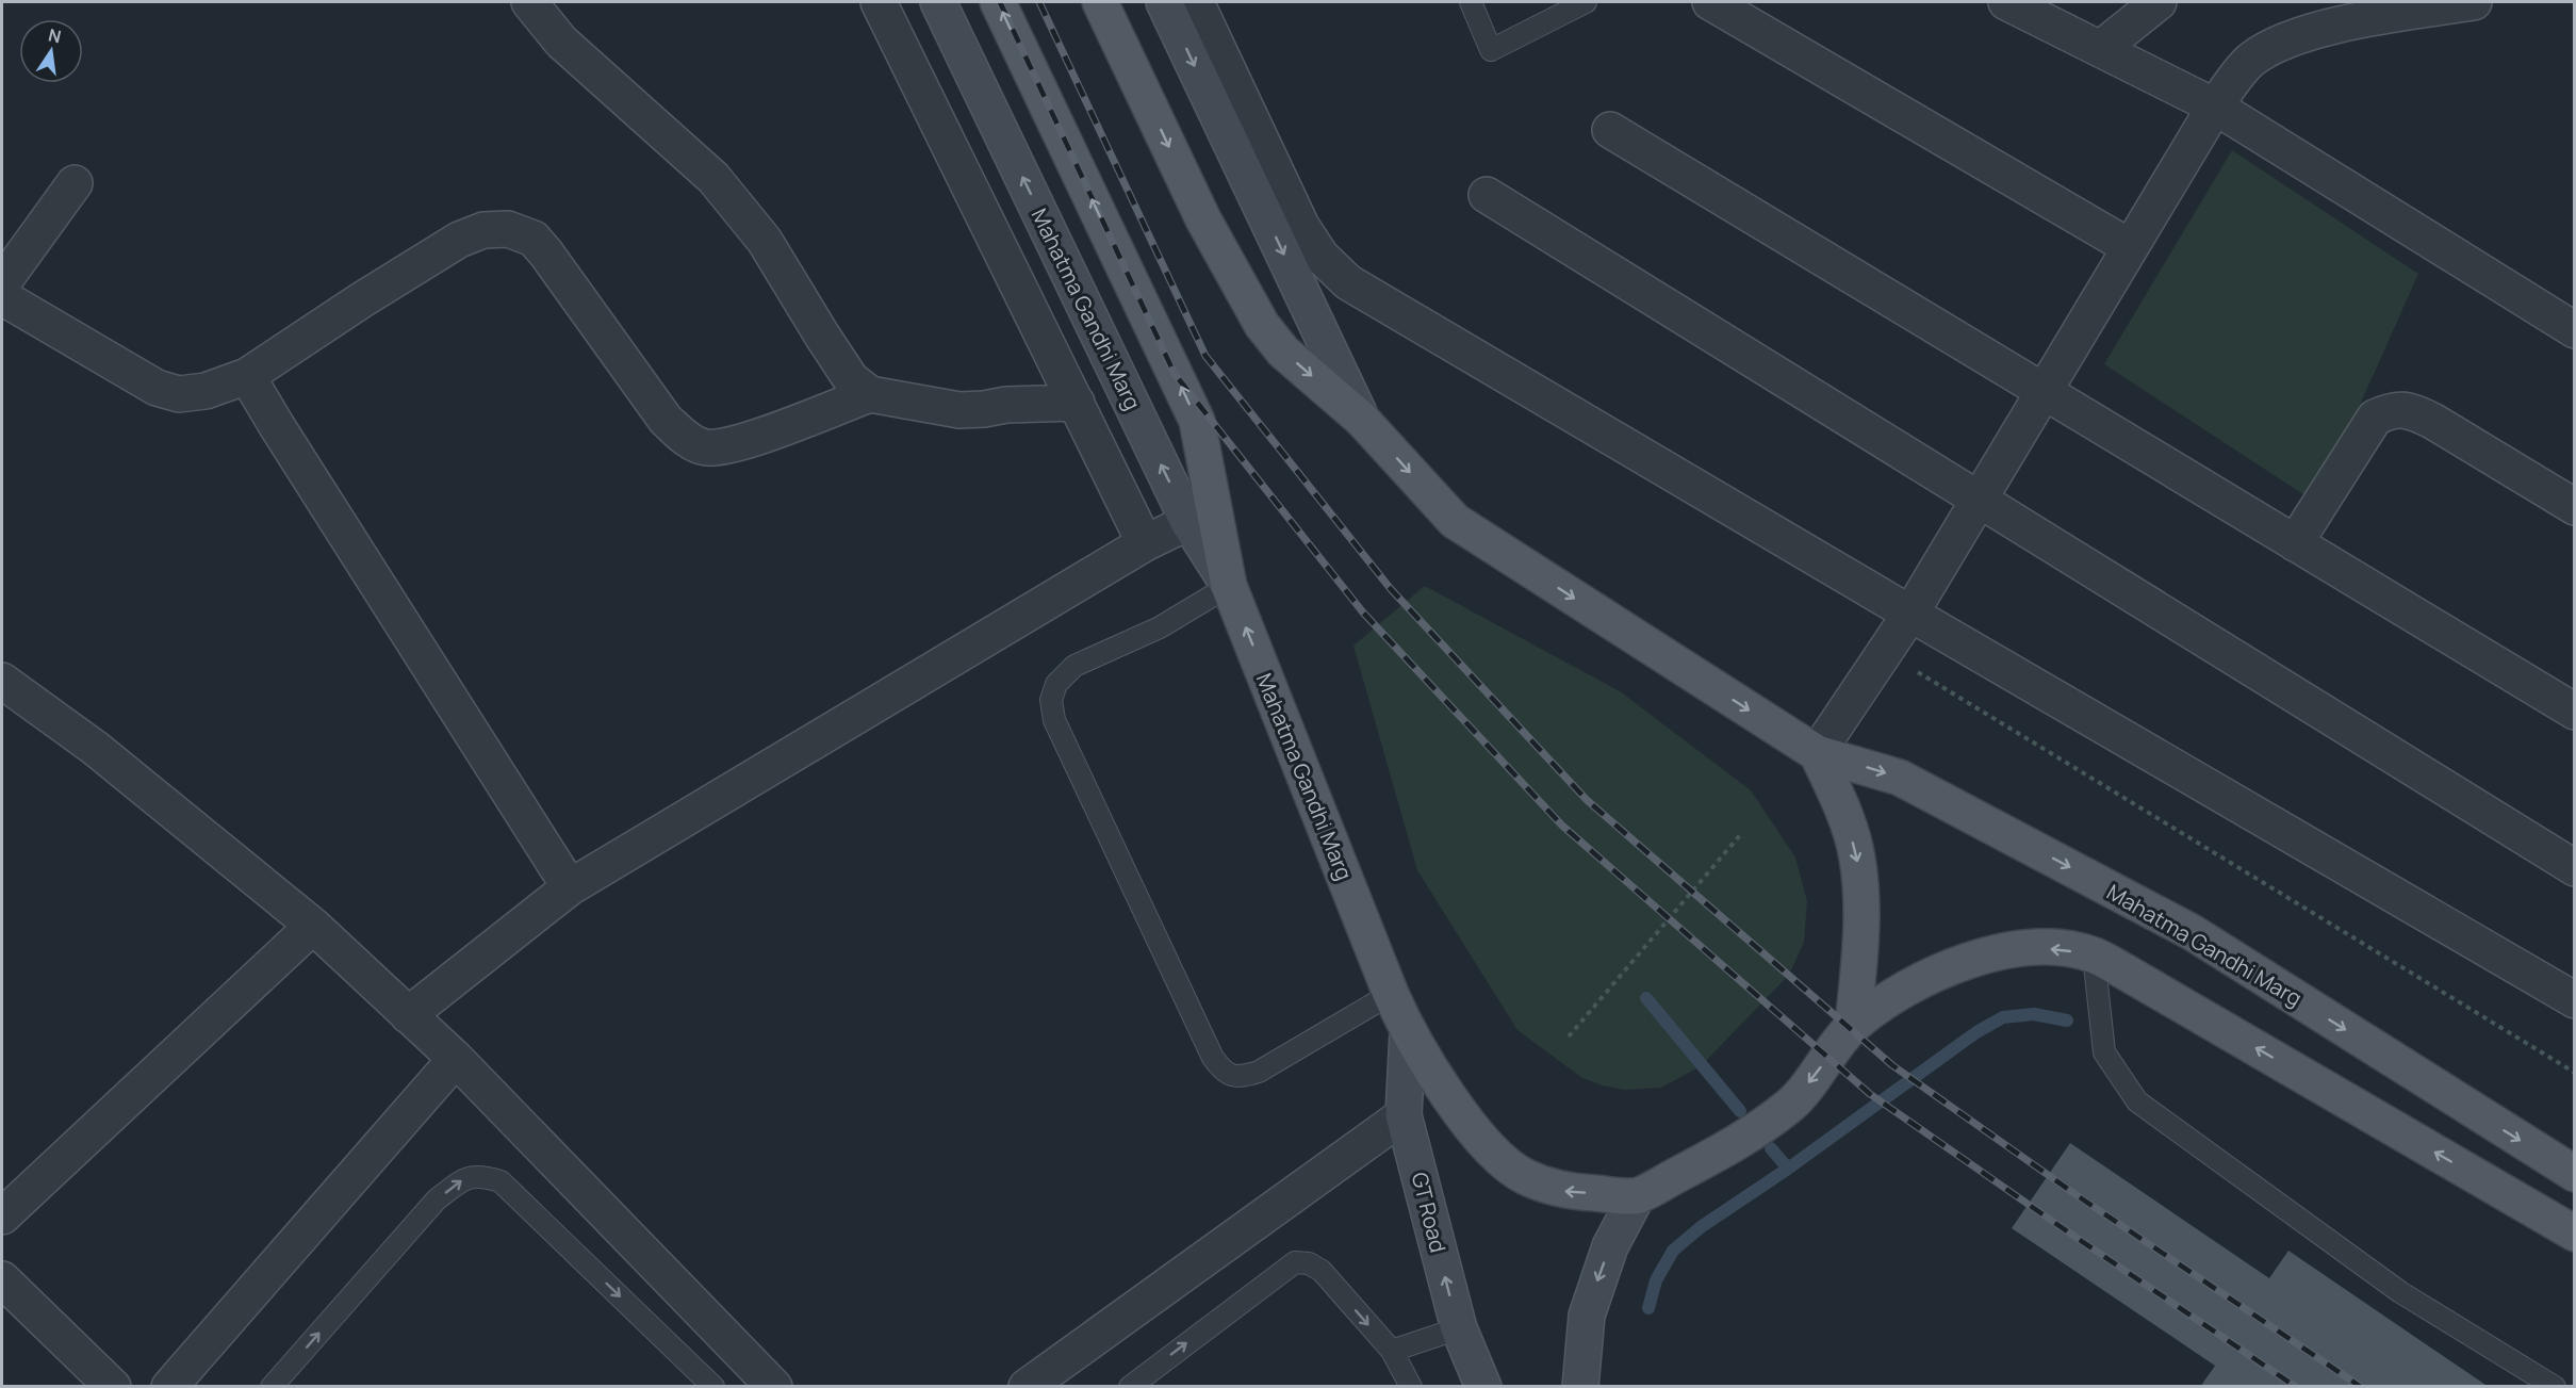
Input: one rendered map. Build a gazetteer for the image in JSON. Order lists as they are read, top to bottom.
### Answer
{
  "streets": {
    "main road": ["Mahatma Gandhi Marg", "GT Road"]
  },
  "crossings": [
    ["Mahatma Gandhi Marg", "GT Road"]
  ],
  "one_way": ["GT Road"],
  "north": "top"
}
